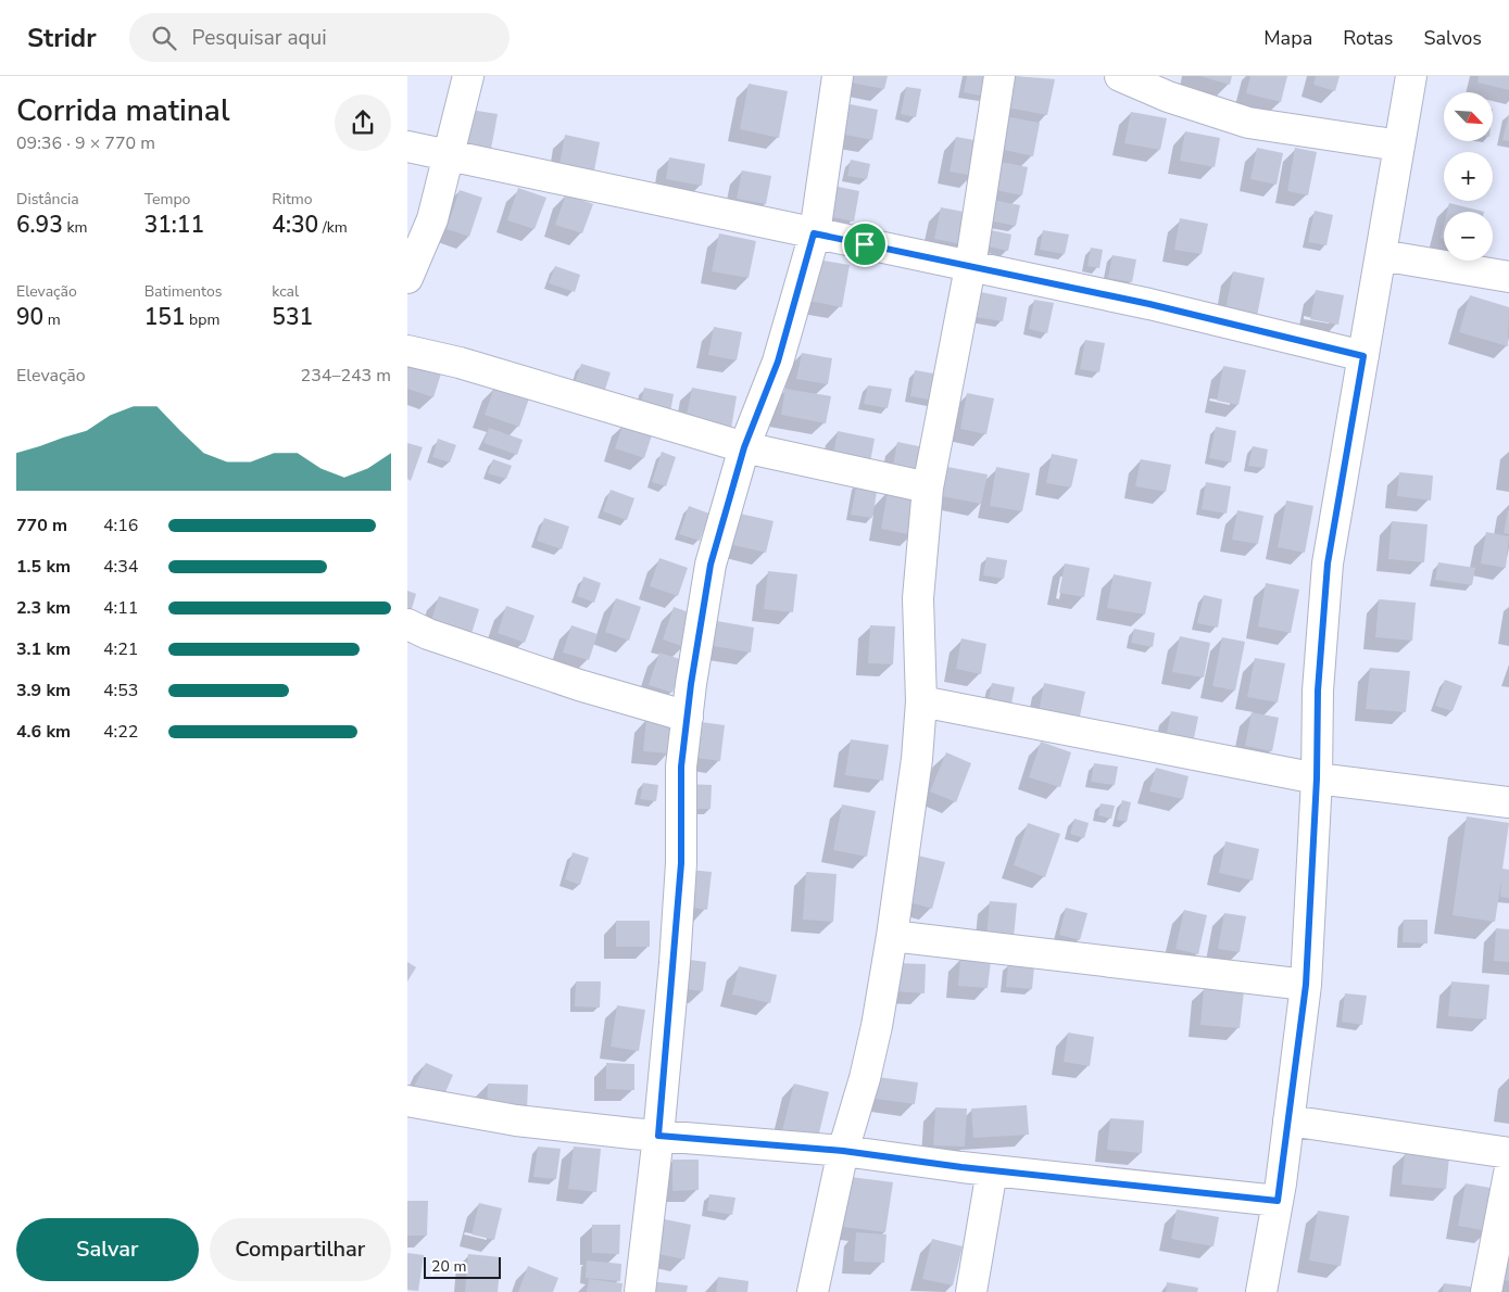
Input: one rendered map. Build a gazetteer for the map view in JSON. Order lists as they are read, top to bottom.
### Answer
{
  "scale_bar": "20 m",
  "north": "bottom right",
  "page": {
    "header": "Stridr",
    "search": "Pesquisar aqui",
    "nav": ["Mapa", "Rotas", "Salvos"],
    "heading": ["Corrida matinal", "09:36 · 9 × 770 m"],
    "map_buttons": ["+", "−"],
    "stats": [
      ["Distância", "6.93 km"],
      ["Tempo", "31:11"],
      ["Ritmo", "4:30 /km"],
      ["Elevação", "90 m"],
      ["Batimentos", "151 bpm"],
      ["kcal", "531"]
    ],
    "chart": ["Elevação", "234–243 m"],
    "list": [
      {
        "name": "770 m",
        "note": "4:16"
      },
      {
        "name": "1.5 km",
        "note": "4:34"
      },
      {
        "name": "2.3 km",
        "note": "4:11"
      },
      {
        "name": "3.1 km",
        "note": "4:21"
      },
      {
        "name": "3.9 km",
        "note": "4:53"
      },
      {
        "name": "4.6 km",
        "note": "4:22"
      }
    ],
    "buttons": ["Salvar", "Compartilhar"],
    "scale": "20 m"
  }
}
